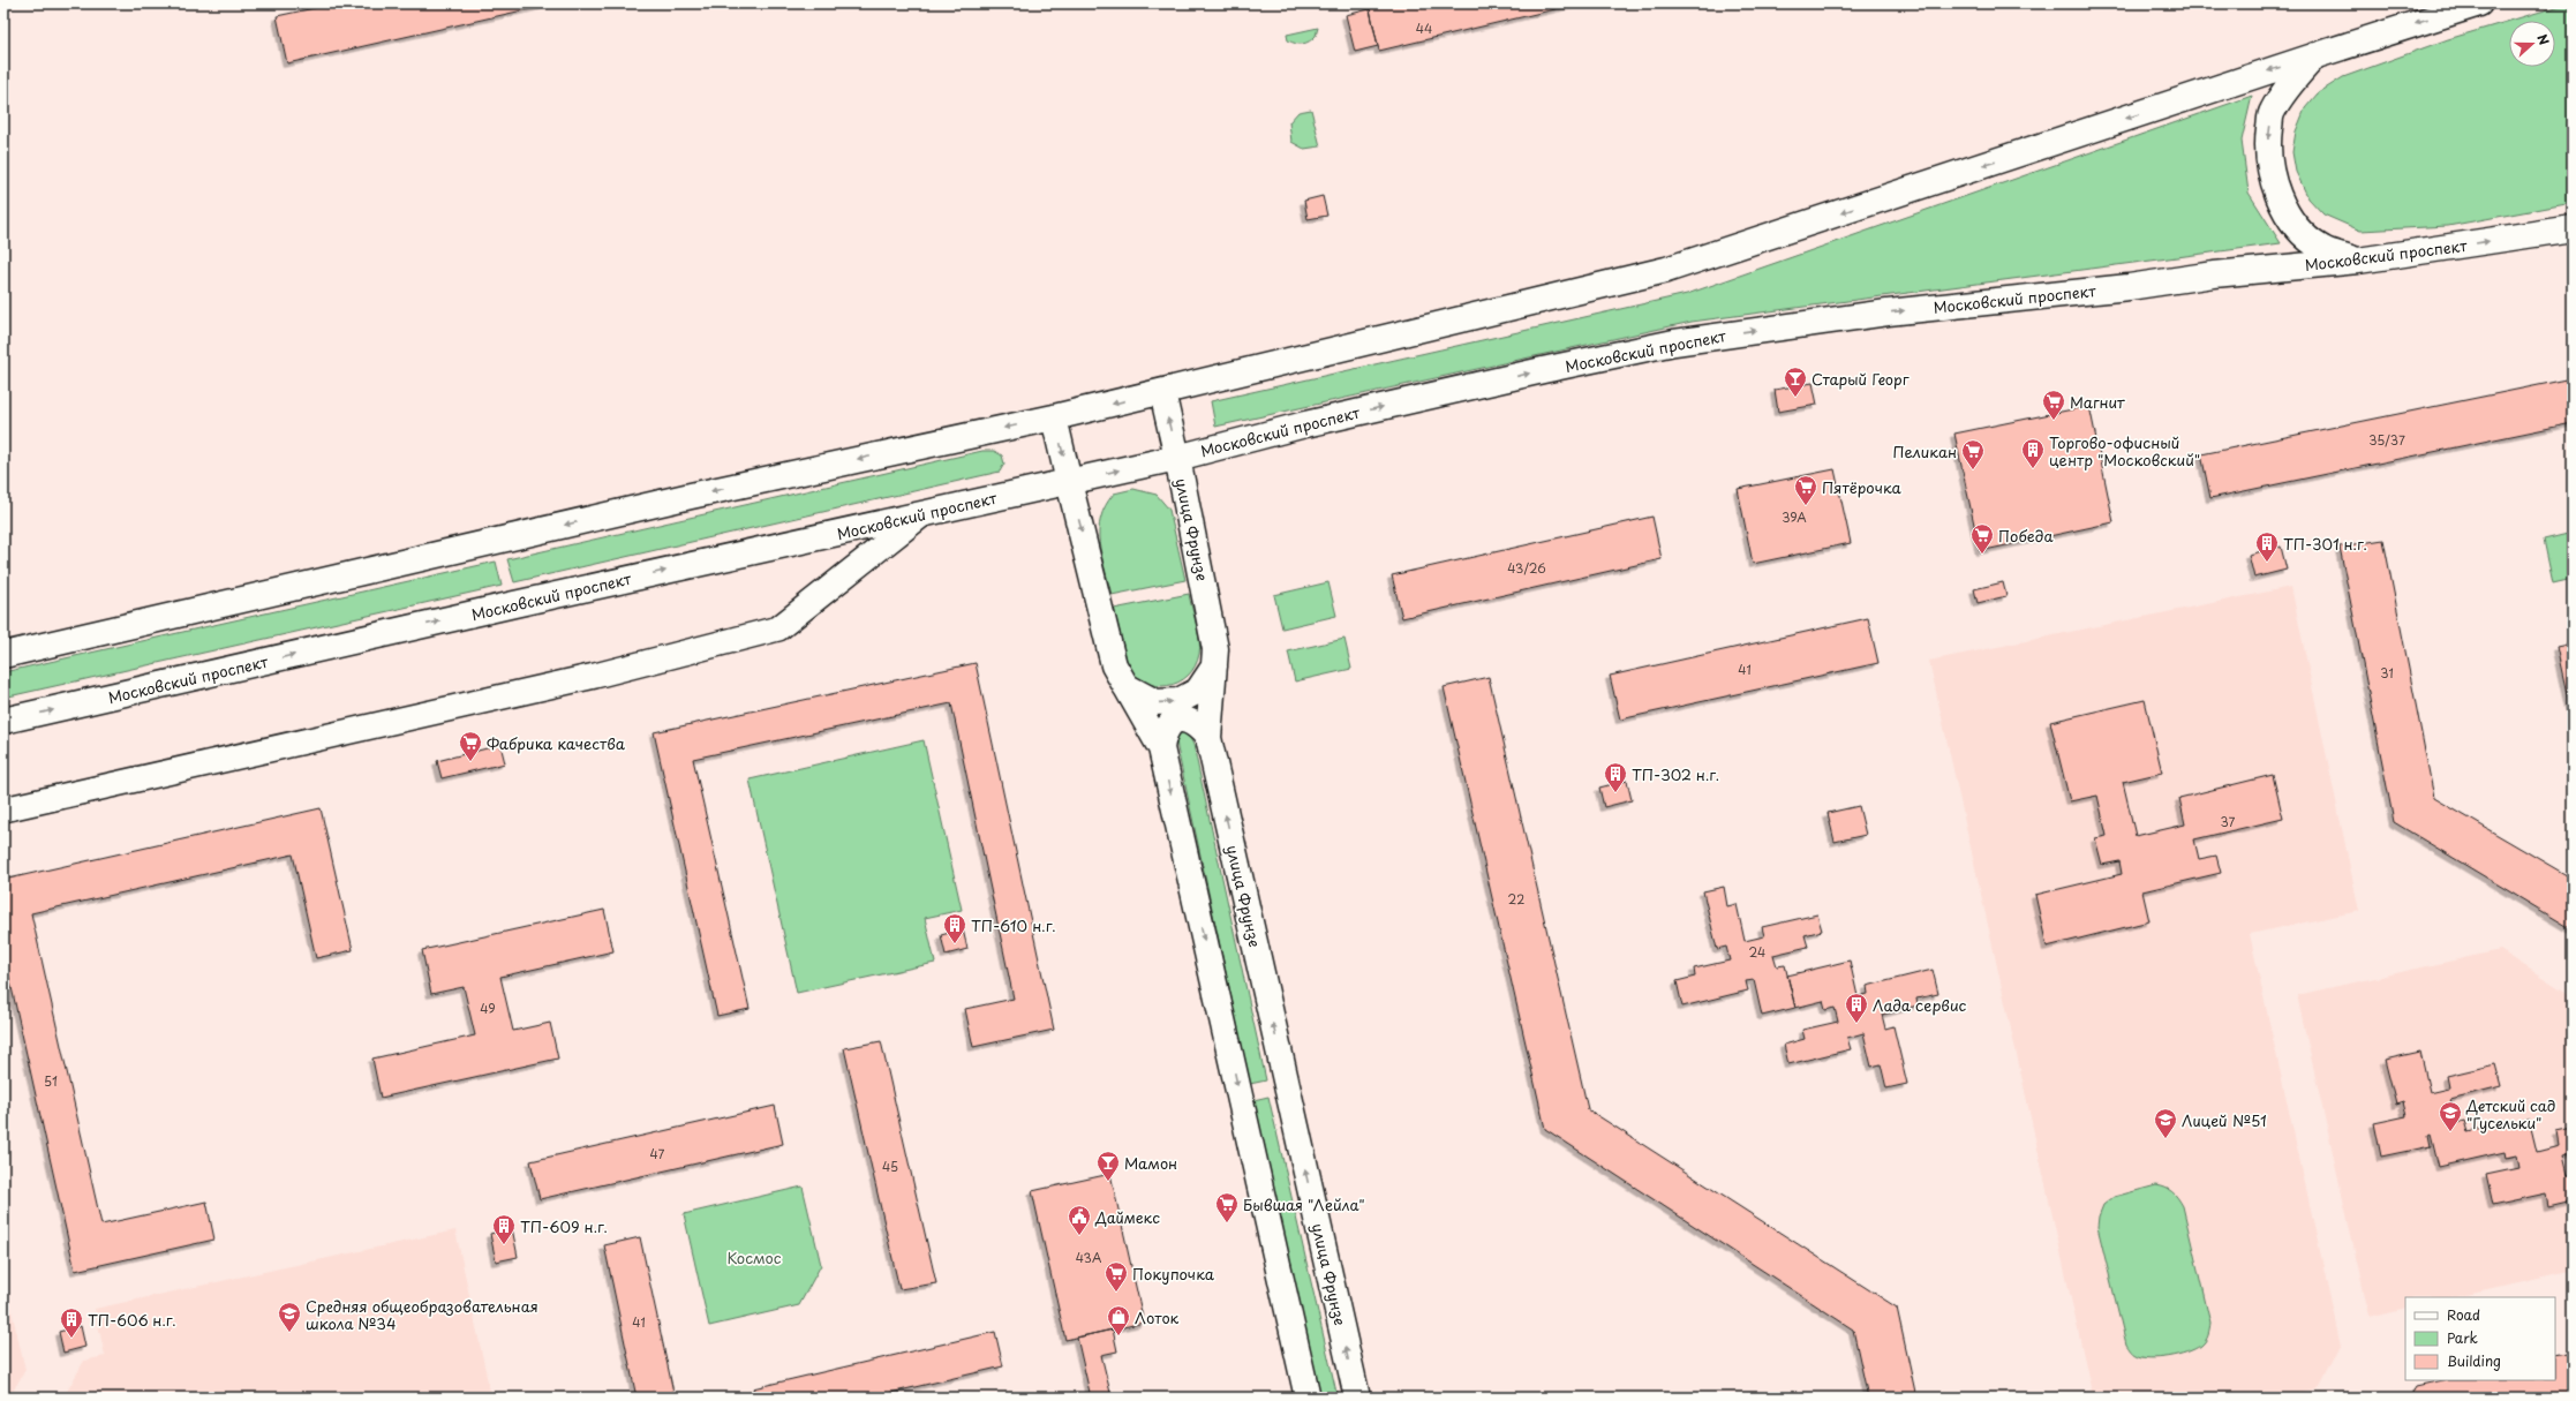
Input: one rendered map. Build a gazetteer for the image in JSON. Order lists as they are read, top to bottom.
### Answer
{
  "streets": {
    "main road": ["Московский проспект", "улица Фрунзе"]
  },
  "crossings": [
    ["Московский проспект", "улица Фрунзе"]
  ],
  "parks": ["Космос"],
  "places": {
    "bar": ["Старый Георг", "Мамон"],
    "supermarket": [
      "Магнит",
      "Пеликан",
      "Пятёрочка",
      "Победа",
      "Фабрика качества",
      "Бывшая \"Лейла\"",
      "Покупочка"
    ],
    "building": [
      "Торгово-офисный центр \"Московский\"",
      "ТП-301 н.г.",
      "ТП-302 н.г.",
      "ТП-610 н.г.",
      "Лада сервис",
      "ТП-609 н.г.",
      "ТП-606 н.г."
    ],
    "school or university": ["Детский сад \"Гусельки\"", "Лицей №51", "Средняя общеобразовательная школа №34"],
    "public building": ["Даймекс"],
    "shop": ["Лоток"]
  },
  "house_numbers": [
    "44",
    "35/37",
    "39А",
    "43/26",
    "41",
    "31",
    "37",
    "22",
    "24",
    "49",
    "51",
    "47",
    "45",
    "43А",
    "41"
  ],
  "legend": ["Road", "Park", "Building"],
  "north": "right"
}
